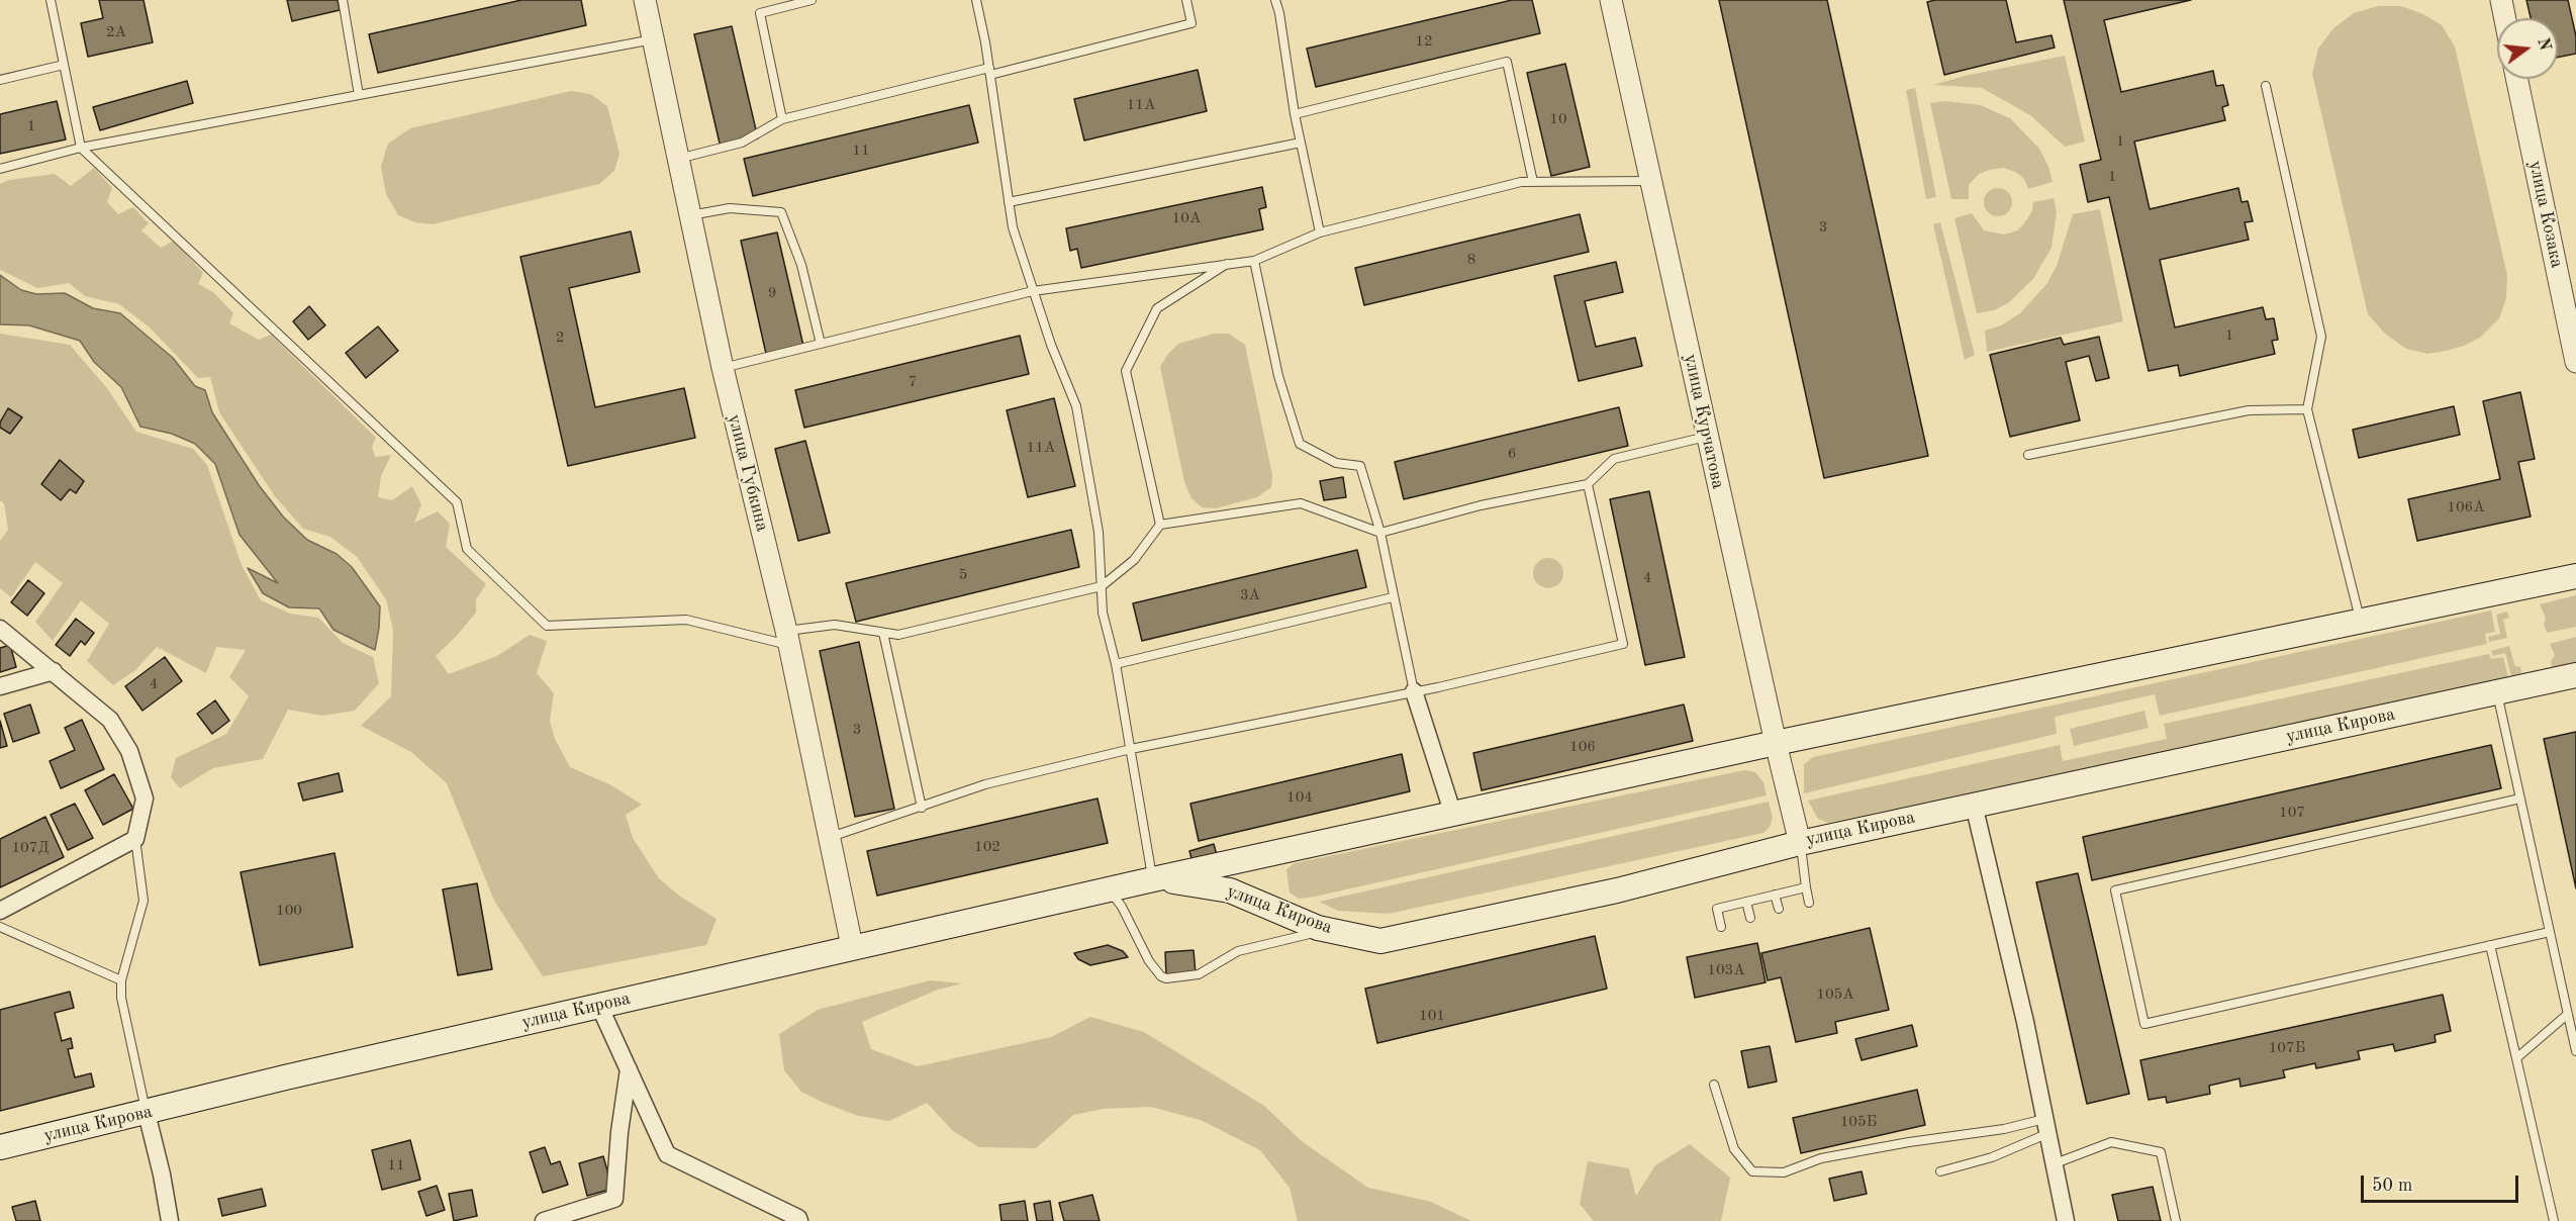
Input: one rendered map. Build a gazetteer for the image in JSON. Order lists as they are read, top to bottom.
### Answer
{
  "streets": {
    "main road": ["улица Кирова"],
    "street": ["улица Козака", "улица Курчатова", "улица Губкина"]
  },
  "crossings": [
    ["улица Курчатова", "улица Кирова"],
    ["улица Губкина", "улица Кирова"]
  ],
  "house_numbers": [
    "2А",
    "12",
    "11А",
    "10",
    "1",
    "1",
    "11",
    "1",
    "10А",
    "3",
    "8",
    "9",
    "1",
    "2",
    "7",
    "11А",
    "6",
    "106А",
    "5",
    "4",
    "3А",
    "4",
    "3",
    "106",
    "104",
    "107",
    "102",
    "107Д",
    "100",
    "103А",
    "105А",
    "101",
    "107Б",
    "105Б",
    "11"
  ],
  "scale_bar": "50 m",
  "north": "right"
}
